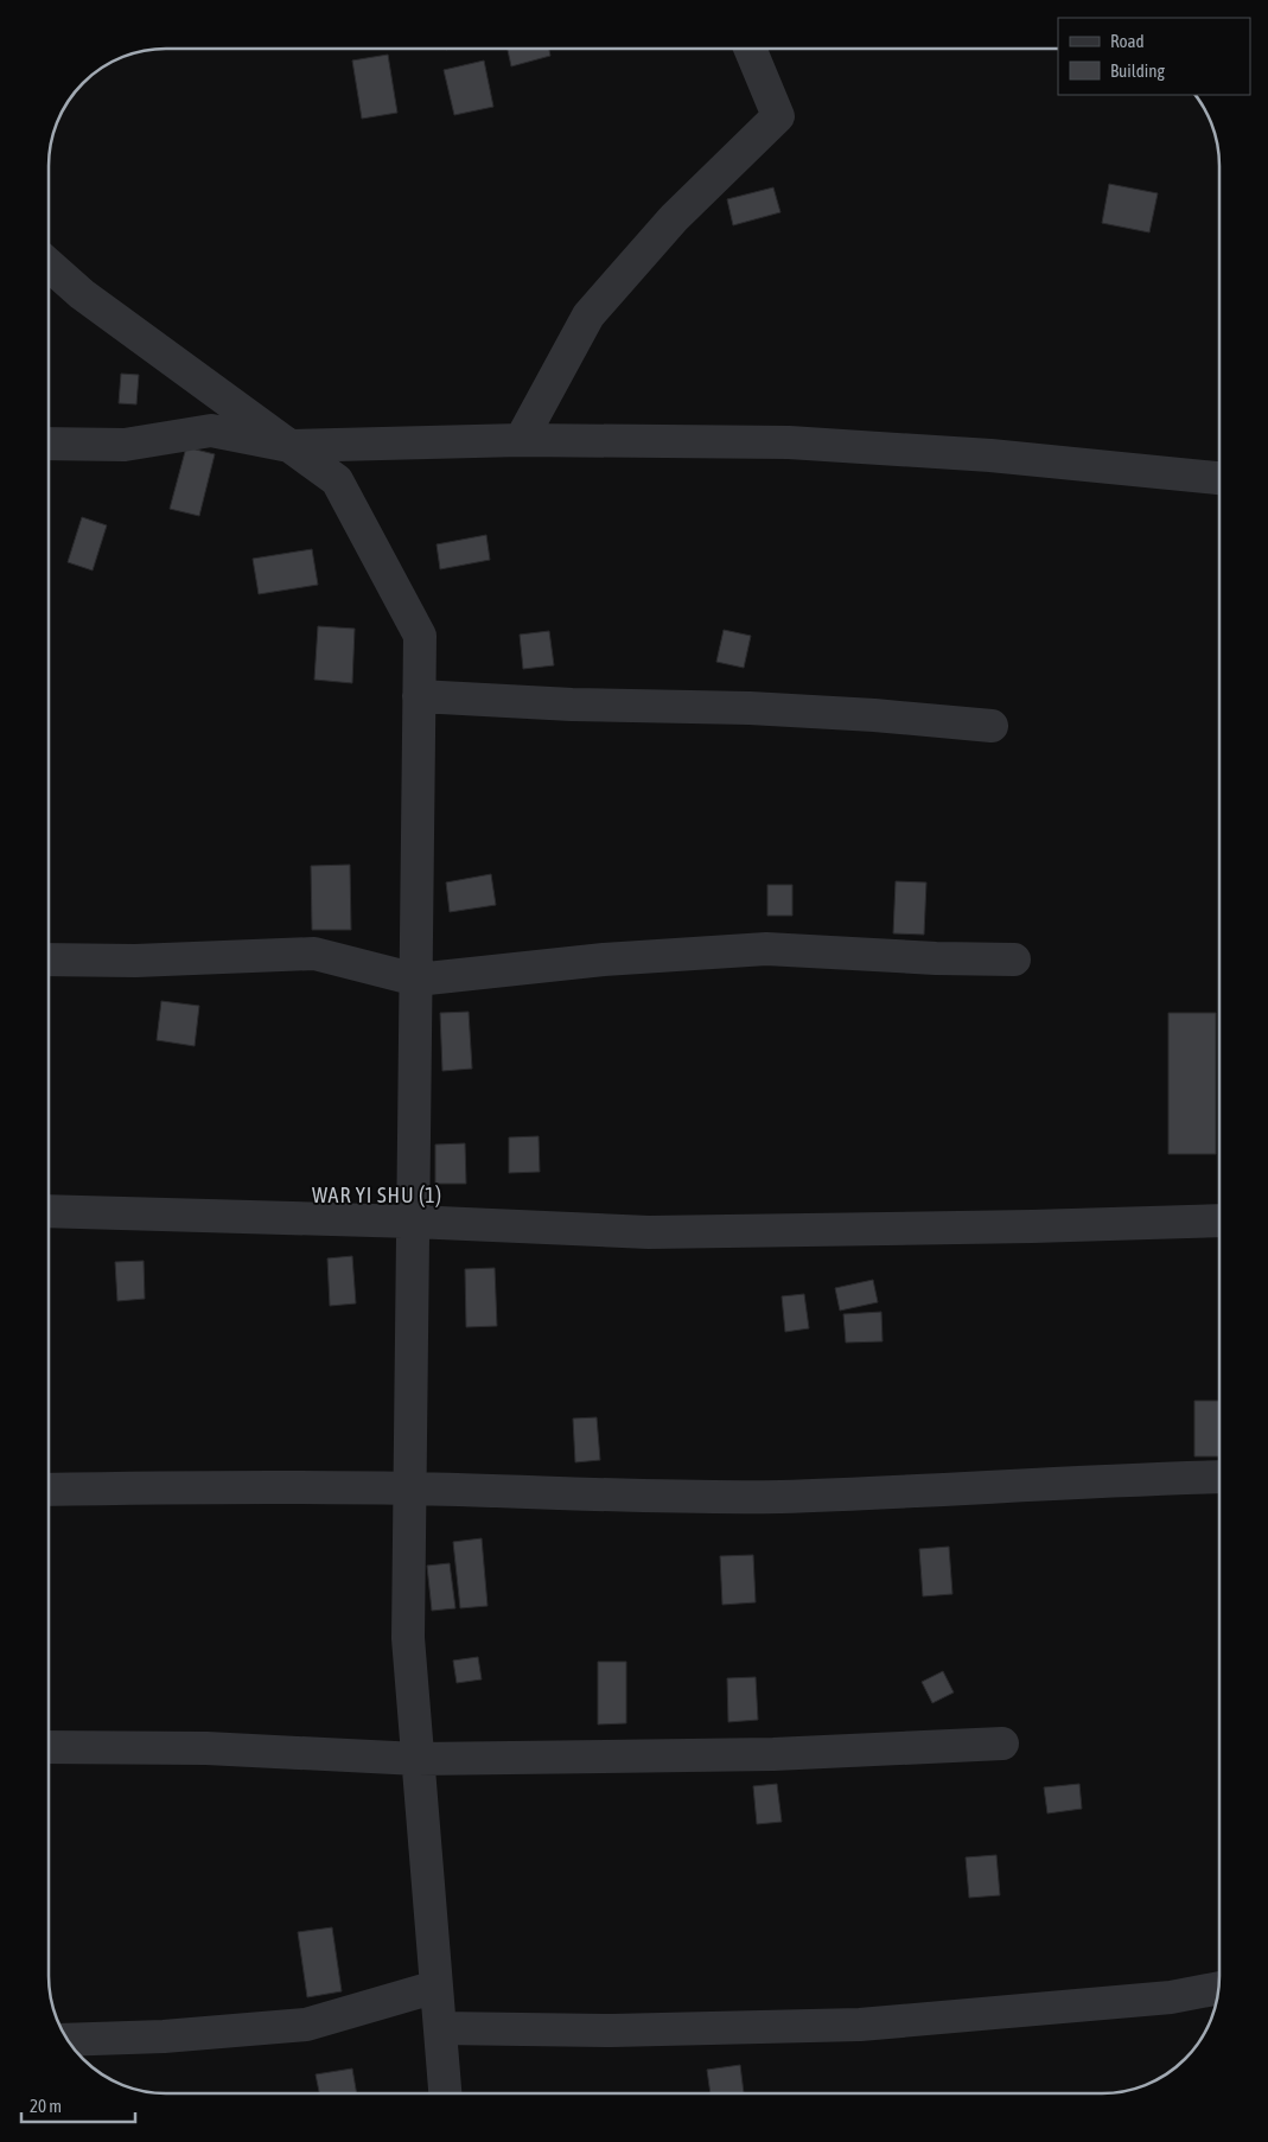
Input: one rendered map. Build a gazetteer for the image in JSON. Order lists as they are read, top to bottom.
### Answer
{
  "districts": ["WAR YI SHU (1)"],
  "legend": ["Road", "Building"],
  "scale_bar": "20 m"
}
